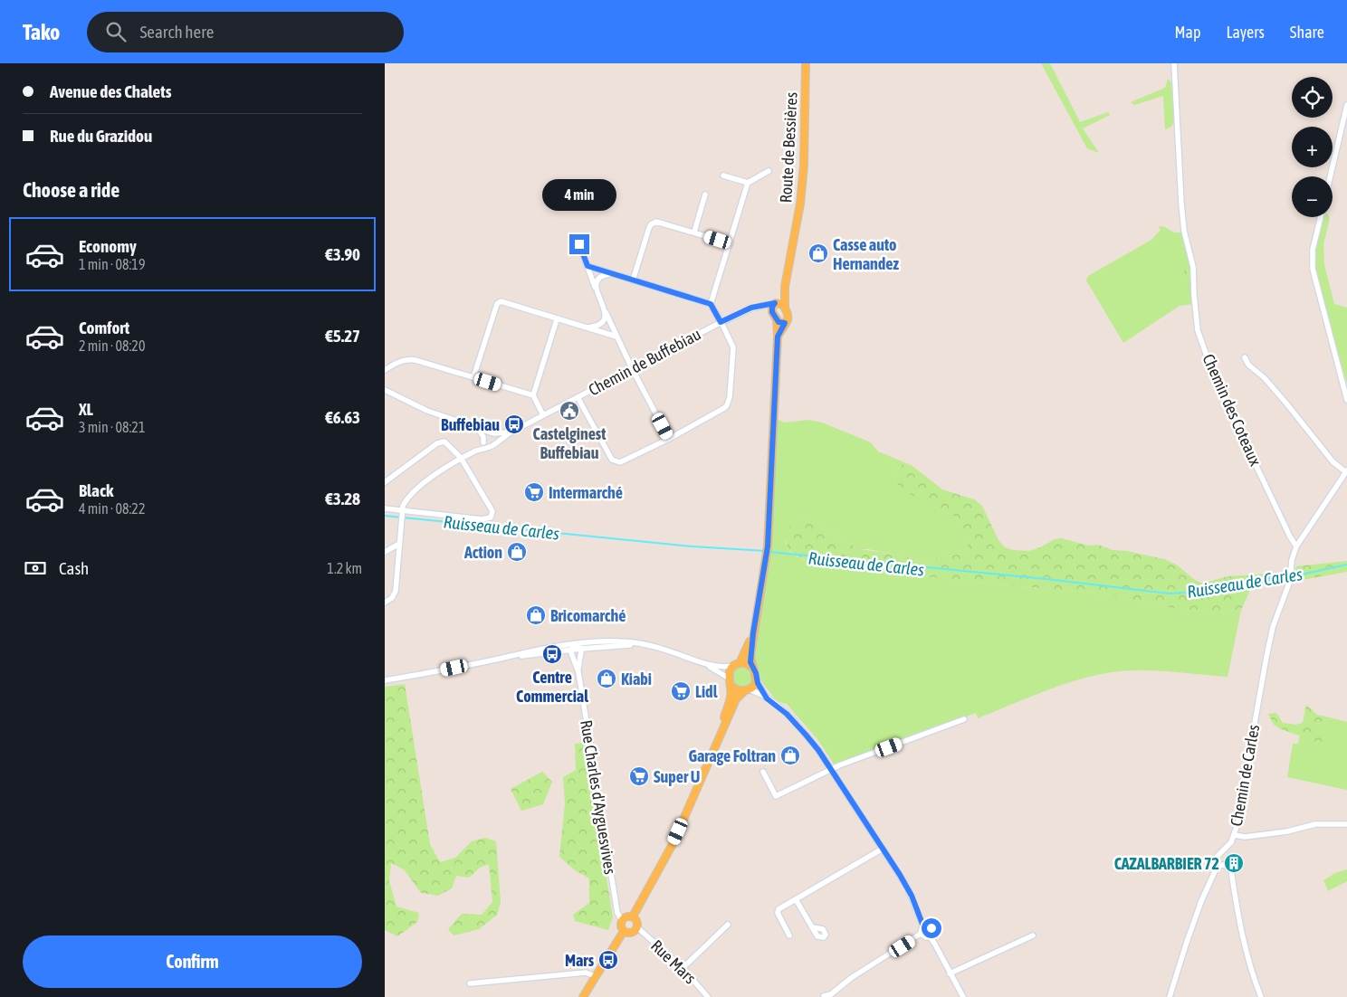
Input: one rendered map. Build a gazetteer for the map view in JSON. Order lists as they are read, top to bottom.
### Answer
{
  "streets": {
    "main road": ["Route de Bessières"],
    "street": [
      "Chemin de Buffebiau",
      "Chemin des Coteaux",
      "Chemin de Carles",
      "Rue Charles d'Ayguesvives",
      "Rue Mars"
    ]
  },
  "crossings": [
    ["Route de Bessières", "Chemin de Buffebiau"],
    ["Chemin des Coteaux", "Chemin de Carles"],
    ["Rue Charles d'Ayguesvives", "Rue Mars"]
  ],
  "water": ["Ruisseau de Carles"],
  "places": {
    "shop": [
      "Casse auto Hernandez",
      "Action",
      "Bricomarché",
      "Kiabi",
      "Garage Foltran"
    ],
    "public building": ["Castelginest Buffebiau"],
    "bus stop": ["Buffebiau", "Centre Commercial", "Mars"],
    "supermarket": ["Intermarché", "Lidl", "Super U"],
    "building": ["CAZALBARBIER 72"]
  },
  "page": {
    "header": "Tako",
    "search": "Search here",
    "nav": ["Map", "Layers", "Share"],
    "banner": ["Avenue des Chalets", "Rue du Grazidou"],
    "map_buttons": ["+", "−"],
    "heading": "Choose a ride",
    "bubble": "4 min",
    "list": [
      {
        "name": "Economy",
        "note": "1 min · 08:19",
        "value": "€3.90"
      },
      {
        "name": "Comfort",
        "note": "2 min · 08:20",
        "value": "€5.27"
      },
      {
        "name": "XL",
        "note": "3 min · 08:21",
        "value": "€6.63"
      },
      {
        "name": "Black",
        "note": "4 min · 08:22",
        "value": "€3.28"
      }
    ],
    "pay": ["Cash", "1.2 km"],
    "buttons": "Confirm"
  }
}
